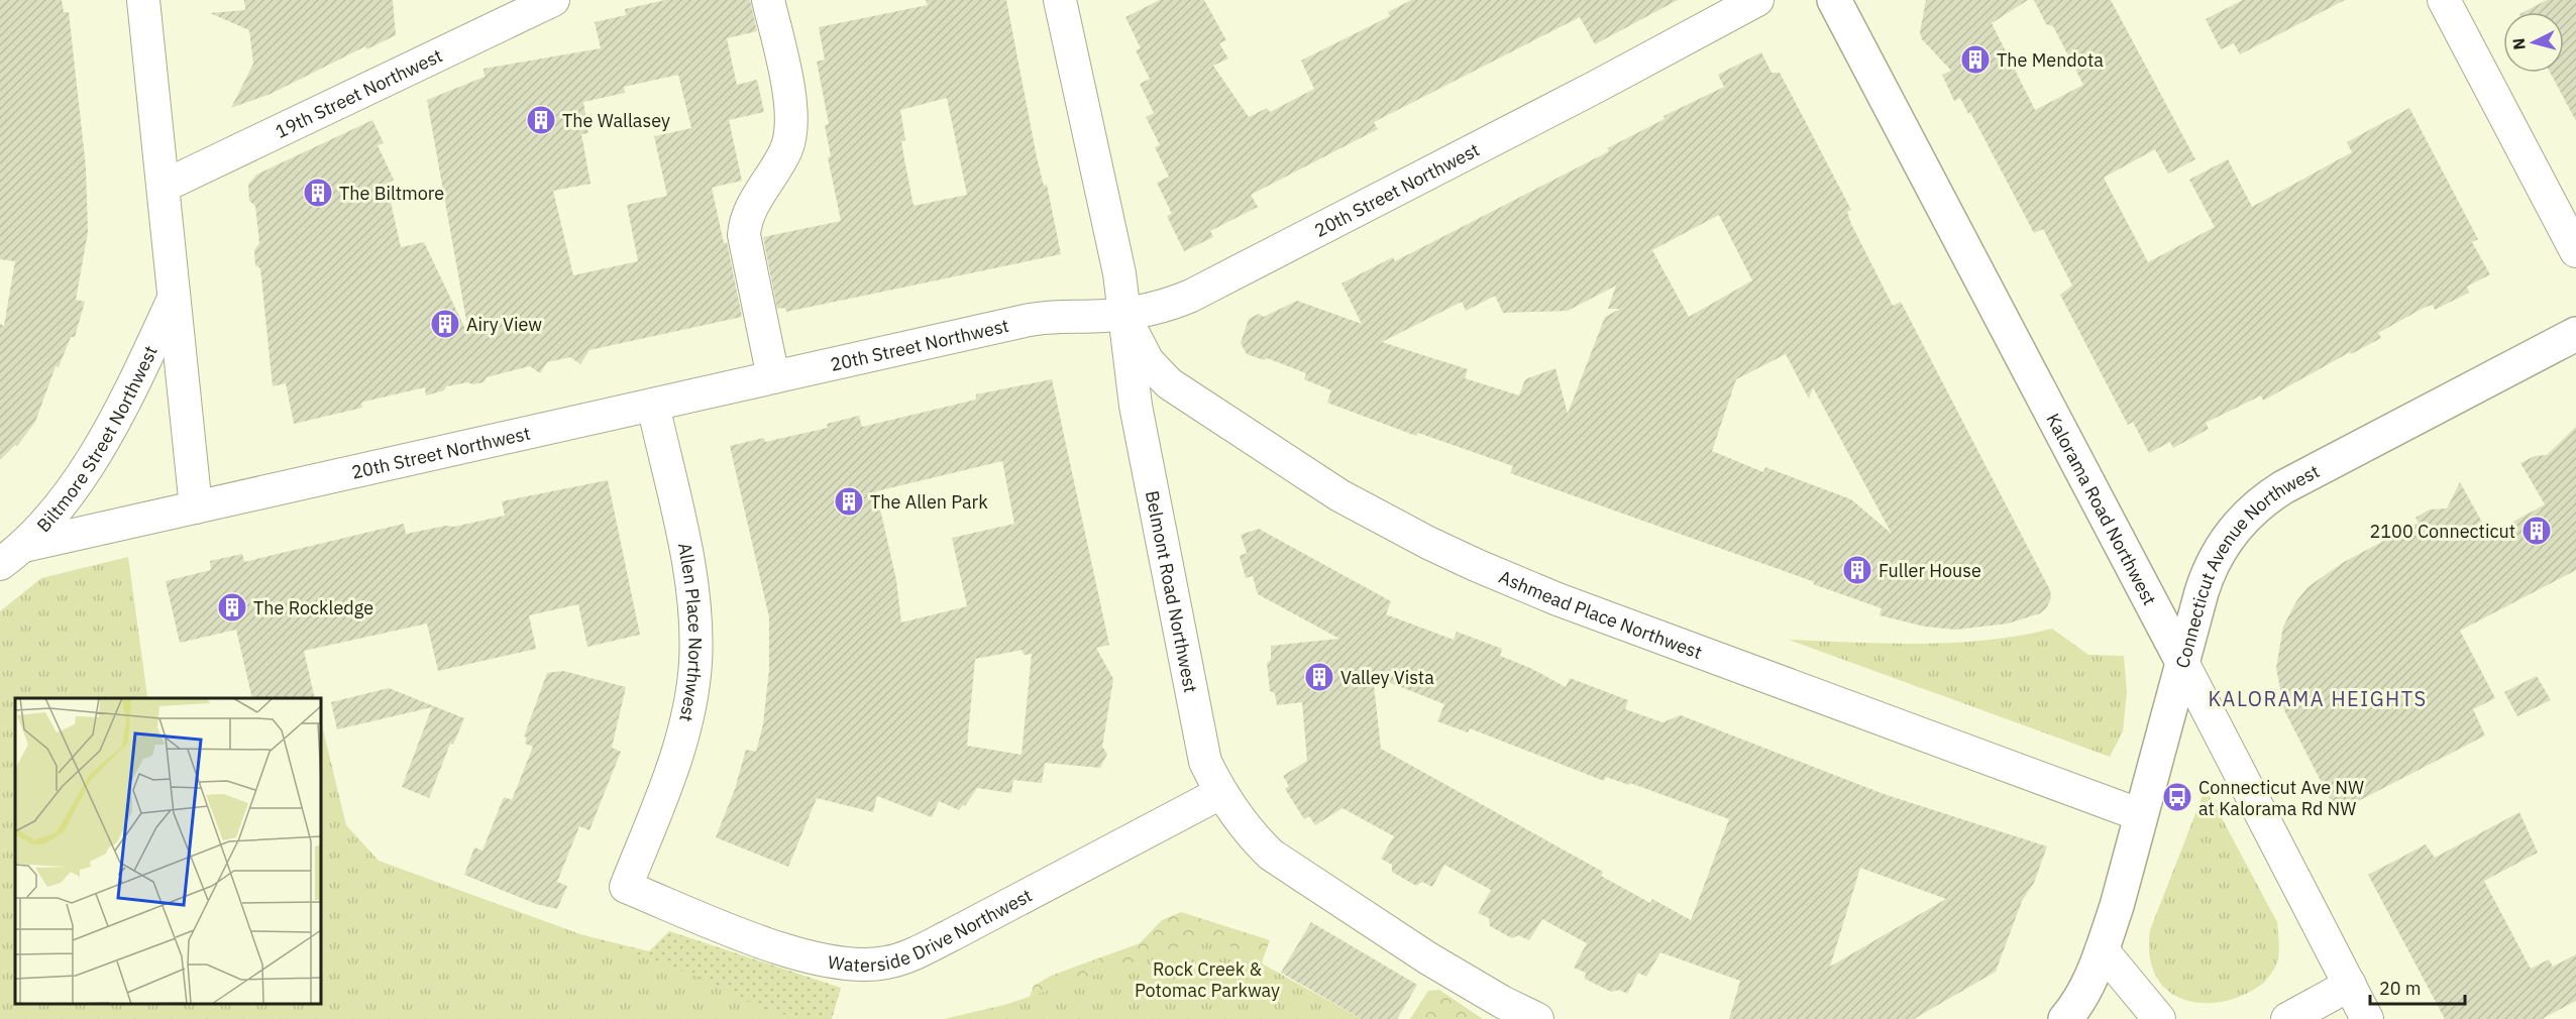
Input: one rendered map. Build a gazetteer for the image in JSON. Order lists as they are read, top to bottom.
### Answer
{
  "streets": {
    "main road": ["Kalorama Road Northwest", "Connecticut Avenue Northwest"],
    "street": [
      "19th Street Northwest",
      "20th Street Northwest",
      "Biltmore Street Northwest",
      "Belmont Road Northwest",
      "Ashmead Place Northwest",
      "Allen Place Northwest",
      "Waterside Drive Northwest"
    ]
  },
  "crossings": [
    ["19th Street Northwest", "Biltmore Street Northwest"],
    ["20th Street Northwest", "Biltmore Street Northwest"],
    ["20th Street Northwest", "Belmont Road Northwest"],
    ["20th Street Northwest", "Ashmead Place Northwest"],
    ["20th Street Northwest", "Allen Place Northwest"],
    ["Kalorama Road Northwest", "Connecticut Avenue Northwest"],
    ["Connecticut Avenue Northwest", "Ashmead Place Northwest"],
    ["Belmont Road Northwest", "Ashmead Place Northwest"],
    ["Belmont Road Northwest", "Waterside Drive Northwest"],
    ["Allen Place Northwest", "Waterside Drive Northwest"]
  ],
  "districts": ["KALORAMA HEIGHTS"],
  "parks": ["Rock Creek & Potomac Parkway"],
  "places": {
    "building": [
      "The Mendota",
      "The Wallasey",
      "The Biltmore",
      "Airy View",
      "The Allen Park",
      "2100 Connecticut",
      "Fuller House",
      "The Rockledge",
      "Valley Vista"
    ],
    "bus stop": ["Connecticut Ave NW at Kalorama Rd NW"]
  },
  "scale_bar": "20 m",
  "north": "left"
}
